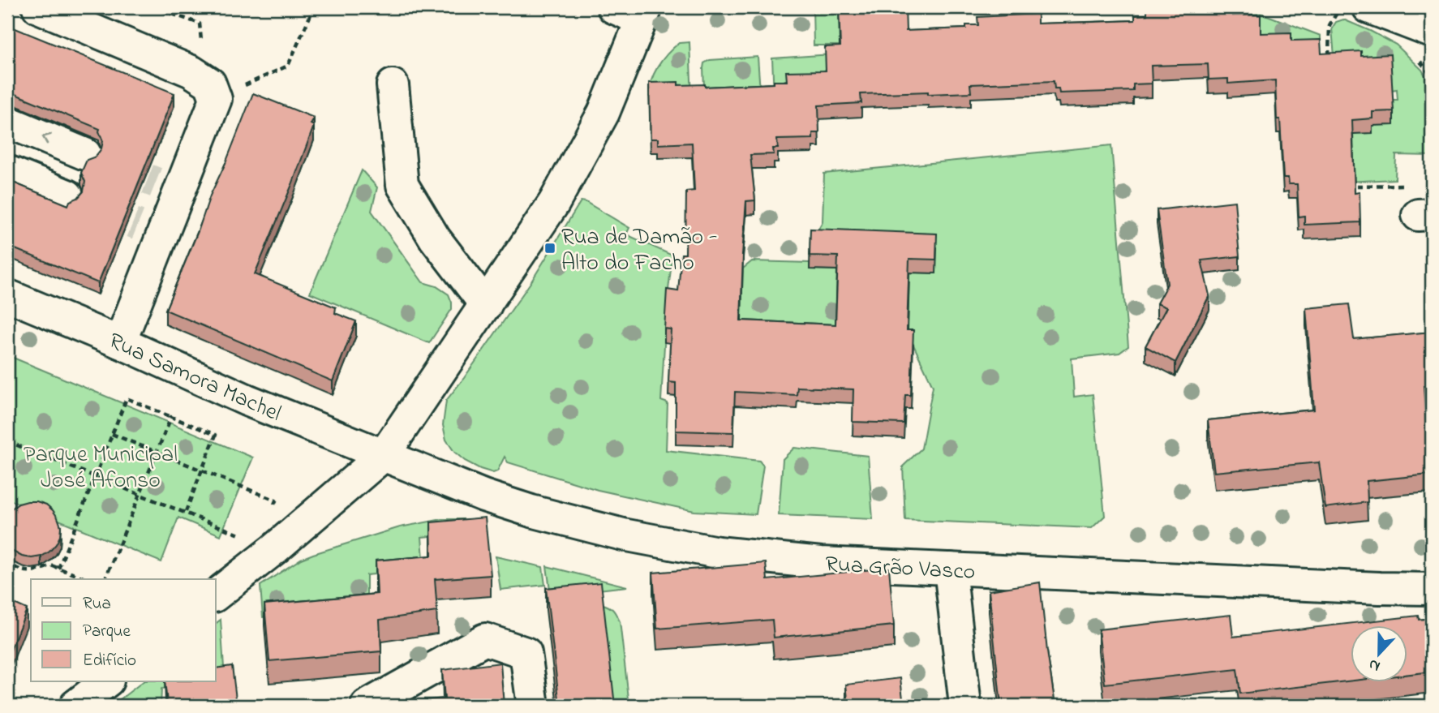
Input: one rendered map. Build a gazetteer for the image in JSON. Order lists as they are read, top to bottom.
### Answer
{
  "streets": {
    "street": ["Rua Samora Machel", "Rua Grão Vasco"]
  },
  "crossings": [
    ["Rua Samora Machel", "Rua Grão Vasco"]
  ],
  "parks": ["Parque Municipal José Afonso"],
  "places": {
    "transit": ["Rua de Damão - Alto do Facho"]
  },
  "legend": ["Rua", "Parque", "Edifício"],
  "north": "bottom"
}
